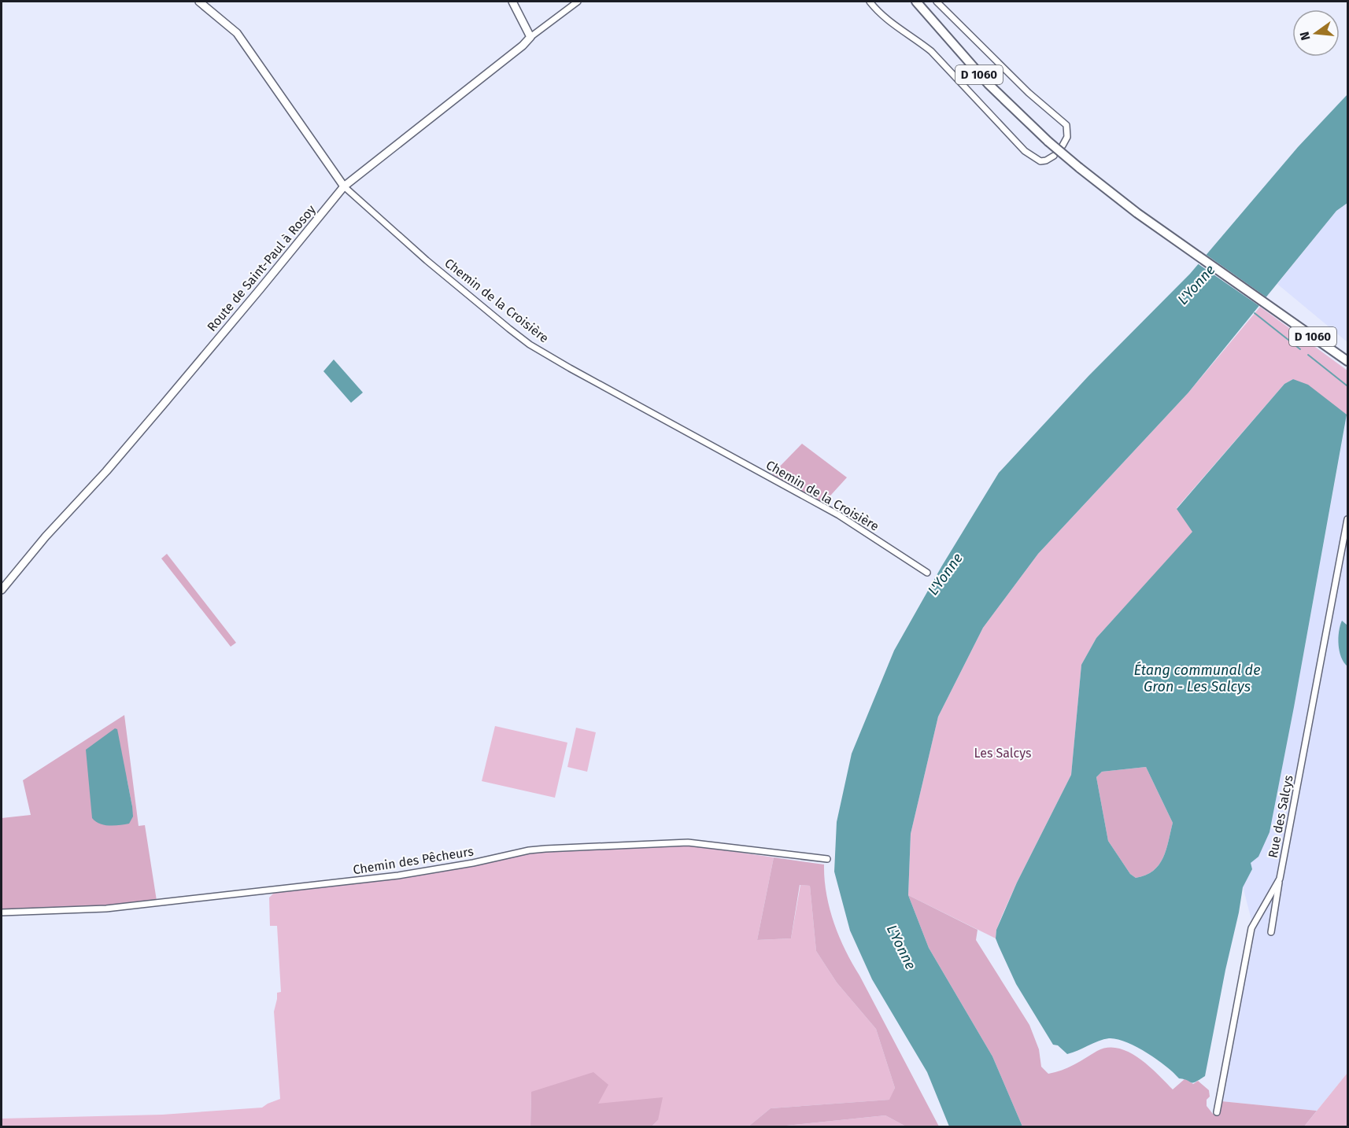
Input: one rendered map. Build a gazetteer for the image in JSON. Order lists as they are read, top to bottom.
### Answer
{
  "streets": {
    "main road": ["D 1060"],
    "street": [
      "Route de Saint-Paul à Rosoy",
      "Chemin de la Croisière",
      "Rue des Salcys",
      "Chemin des Pêcheurs"
    ]
  },
  "crossings": [
    ["Route de Saint-Paul à Rosoy", "Chemin de la Croisière"]
  ],
  "water": ["L'Yonne", "Étang communal de Gron - Les Salcys"],
  "parks": ["Les Salcys"],
  "north": "left"
}
